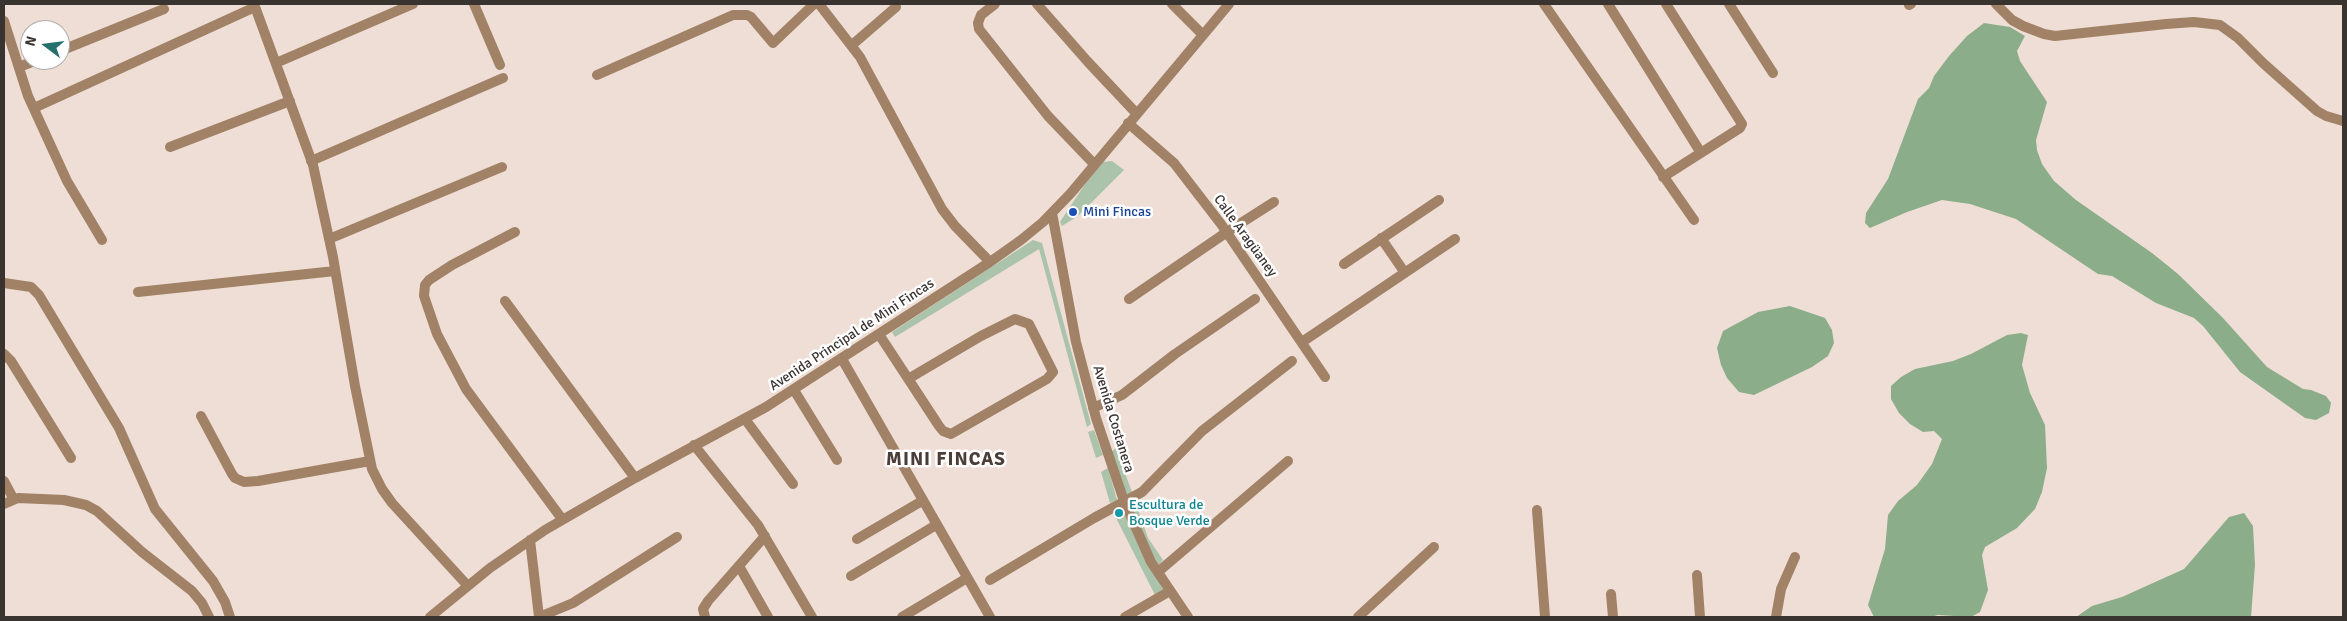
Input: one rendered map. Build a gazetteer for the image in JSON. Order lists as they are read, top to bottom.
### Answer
{
  "streets": {
    "street": ["Calle Aragüaney", "Avenida Principal de Mini Fincas", "Avenida Costanera"]
  },
  "crossings": [
    ["Calle Aragüaney", "Avenida Principal de Mini Fincas"],
    ["Avenida Principal de Mini Fincas", "Avenida Costanera"]
  ],
  "districts": ["MINI FINCAS"],
  "places": ["Mini Fincas", "Escultura de Bosque Verde"],
  "north": "left"
}
